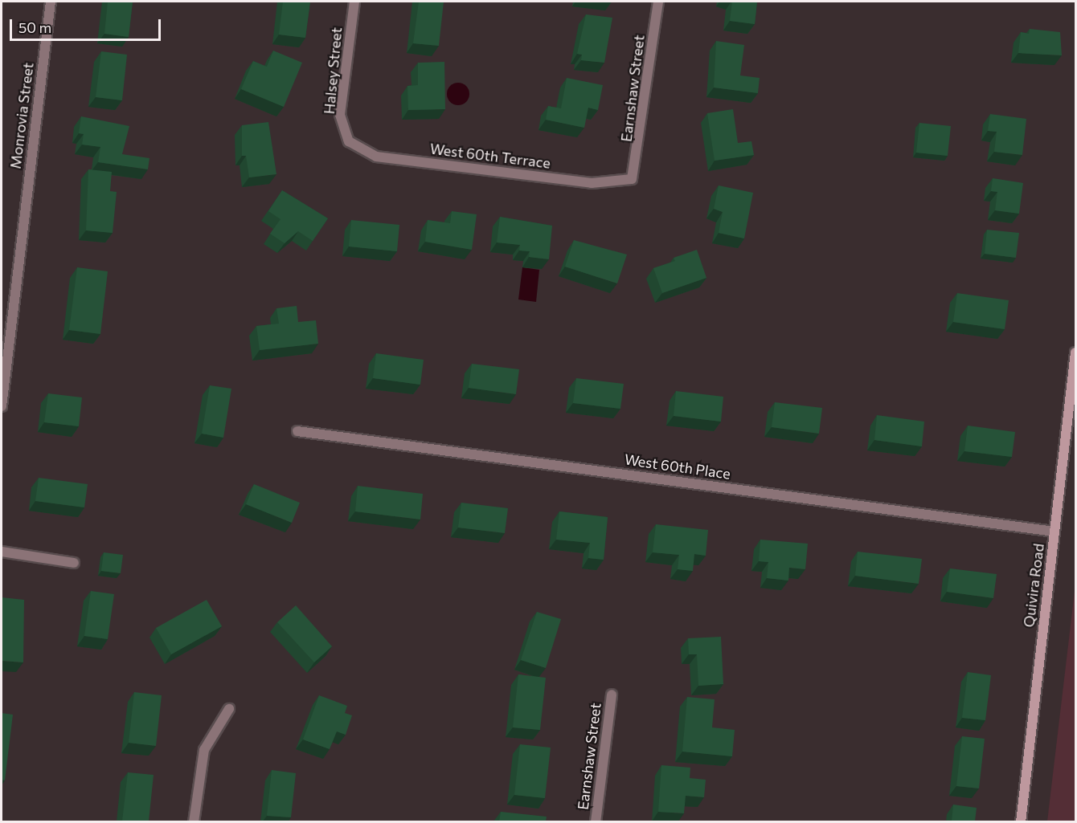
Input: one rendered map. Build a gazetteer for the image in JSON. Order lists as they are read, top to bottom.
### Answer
{
  "streets": {
    "main road": ["Quivira Road"],
    "street": [
      "Halsey Street",
      "Earnshaw Street",
      "Monrovia Street",
      "West 60th Terrace",
      "West 60th Place"
    ]
  },
  "crossings": [
    ["Halsey Street", "West 60th Terrace"],
    ["Earnshaw Street", "West 60th Terrace"],
    ["West 60th Place", "Quivira Road"]
  ],
  "scale_bar": "50 m"
}
